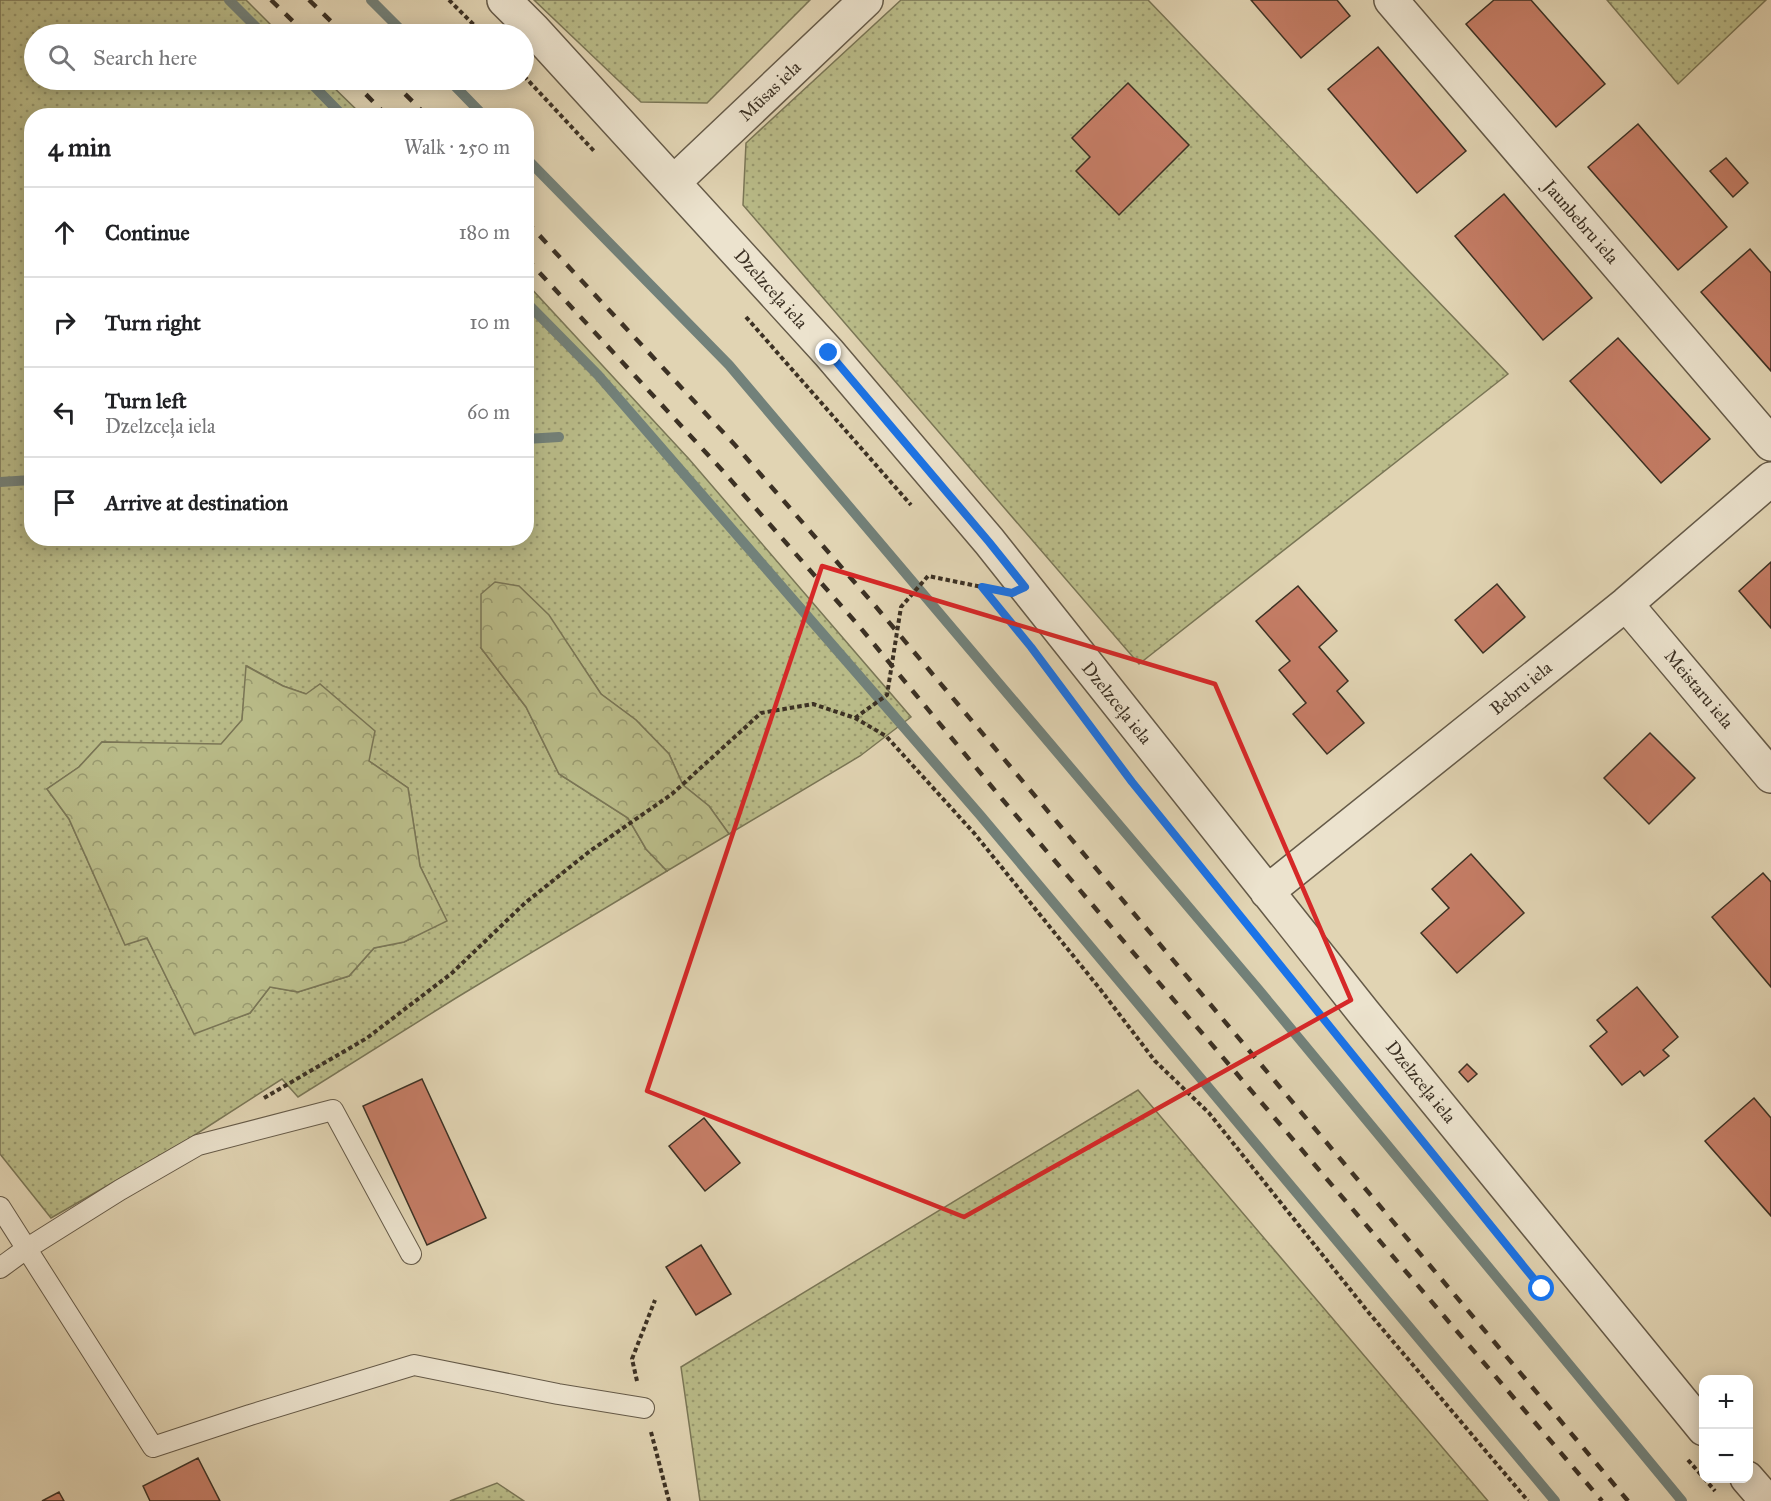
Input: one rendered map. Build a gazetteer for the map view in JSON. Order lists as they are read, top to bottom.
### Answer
{
  "streets": {
    "street": [
      "Mūsas iela",
      "Jaunbebru iela",
      "Dzelzceļa iela",
      "Bebru iela",
      "Meistaru iela"
    ]
  },
  "crossings": [
    ["Mūsas iela", "Dzelzceļa iela"],
    ["Dzelzceļa iela", "Bebru iela"],
    ["Bebru iela", "Meistaru iela"]
  ],
  "page": {
    "search": "Search here",
    "heading": ["4 min", "Walk · 250 m"],
    "list": [
      ["Continue", "180 m"],
      ["Turn right", "10 m"],
      ["Turn left", "Dzelzceļa iela", "60 m"],
      "Arrive at destination"
    ],
    "map_buttons": ["+", "−"]
  }
}
